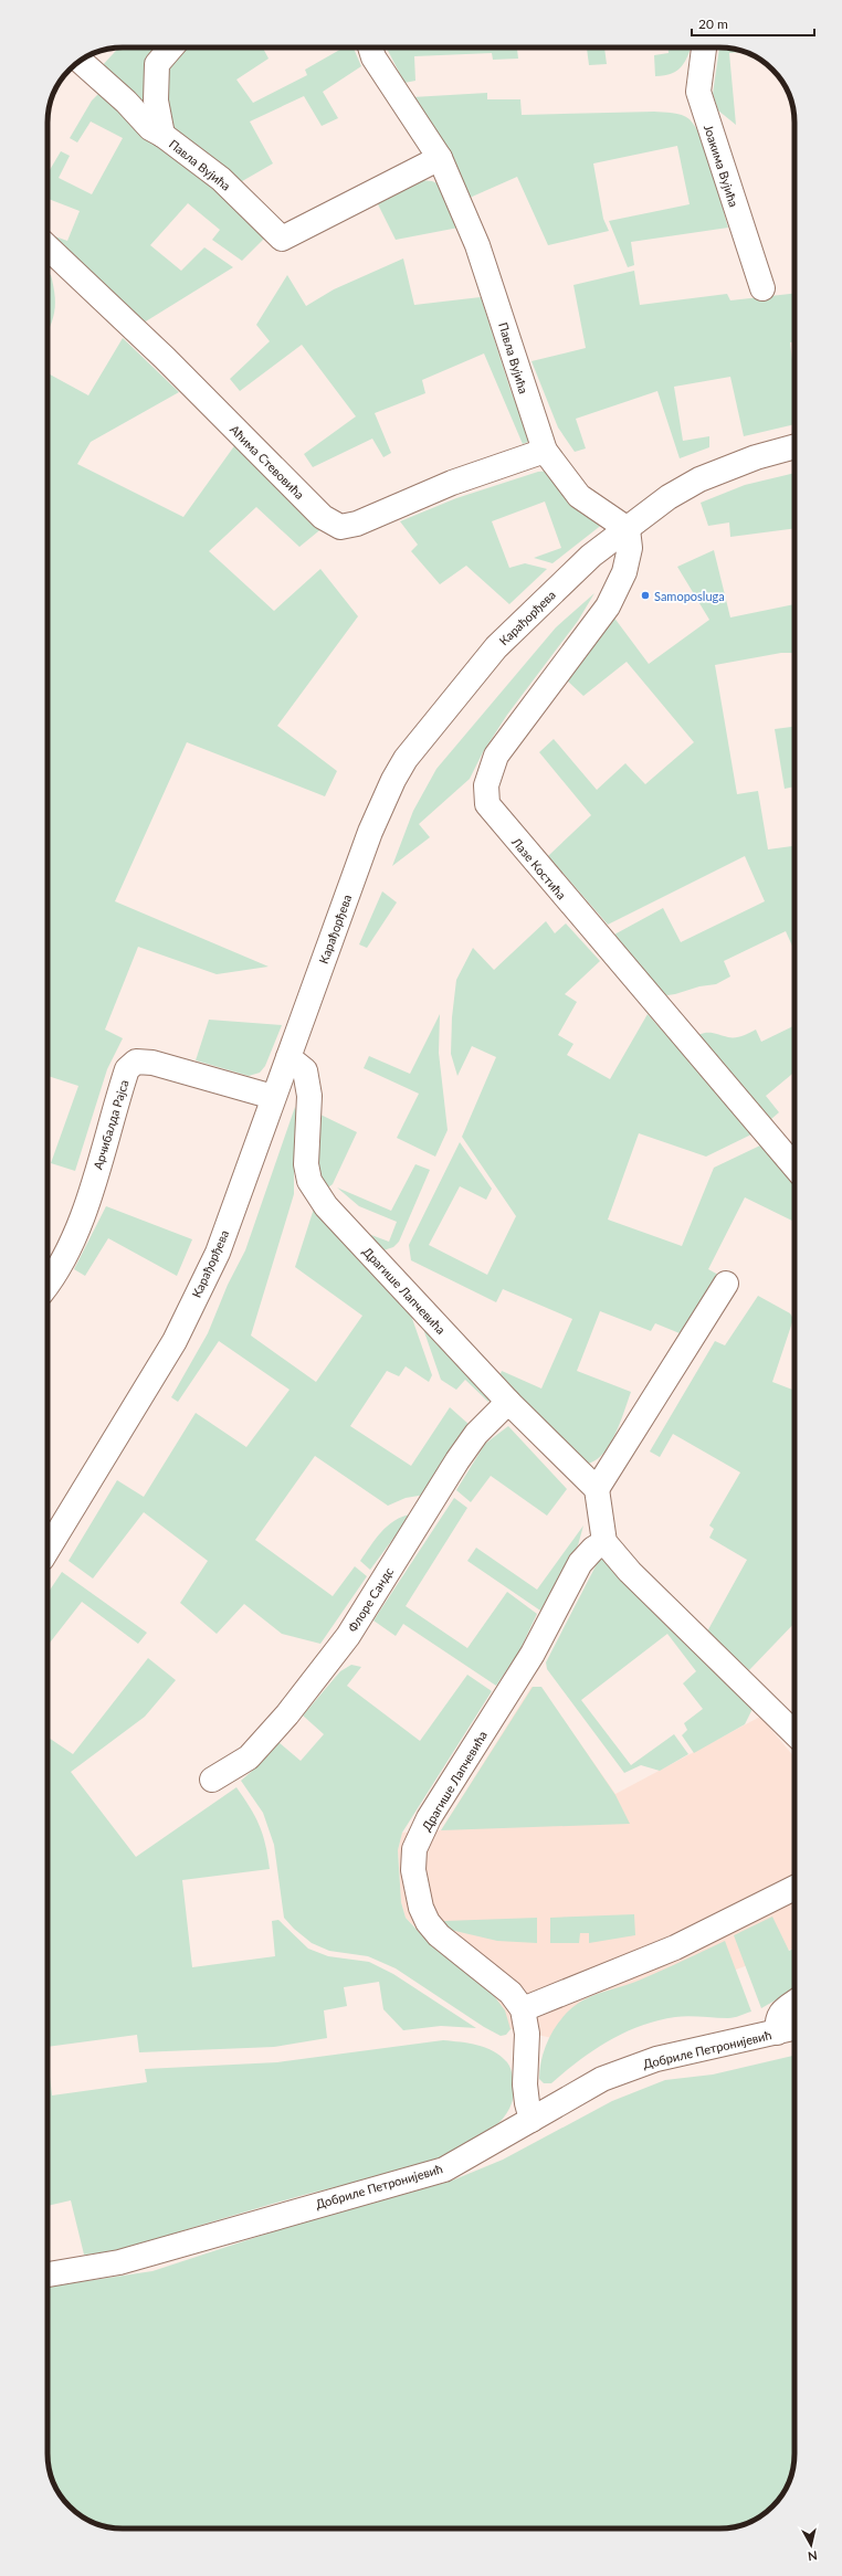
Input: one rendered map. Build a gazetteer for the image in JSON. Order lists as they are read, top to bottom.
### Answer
{
  "streets": {
    "street": [
      "Павла Вујића",
      "Јоакима Вујића",
      "Аћима Стевовића",
      "Карађорђева",
      "Лазе Костића",
      "Арчибалда Рајса",
      "Драгише Лапчевића",
      "Флоре Сандс",
      "Добриле Петронијевић"
    ]
  },
  "crossings": [
    ["Павла Вујића", "Аћима Стевовића"],
    ["Павла Вујића", "Карађорђева"],
    ["Павла Вујића", "Лазе Костића"],
    ["Карађорђева", "Лазе Костића"],
    ["Карађорђева", "Арчибалда Рајса"],
    ["Карађорђева", "Драгише Лапчевића"],
    ["Драгише Лапчевића", "Флоре Сандс"],
    ["Драгише Лапчевића", "Добриле Петронијевић"]
  ],
  "places": ["Samoposluga"],
  "scale_bar": "20 m",
  "north": "bottom"
}
